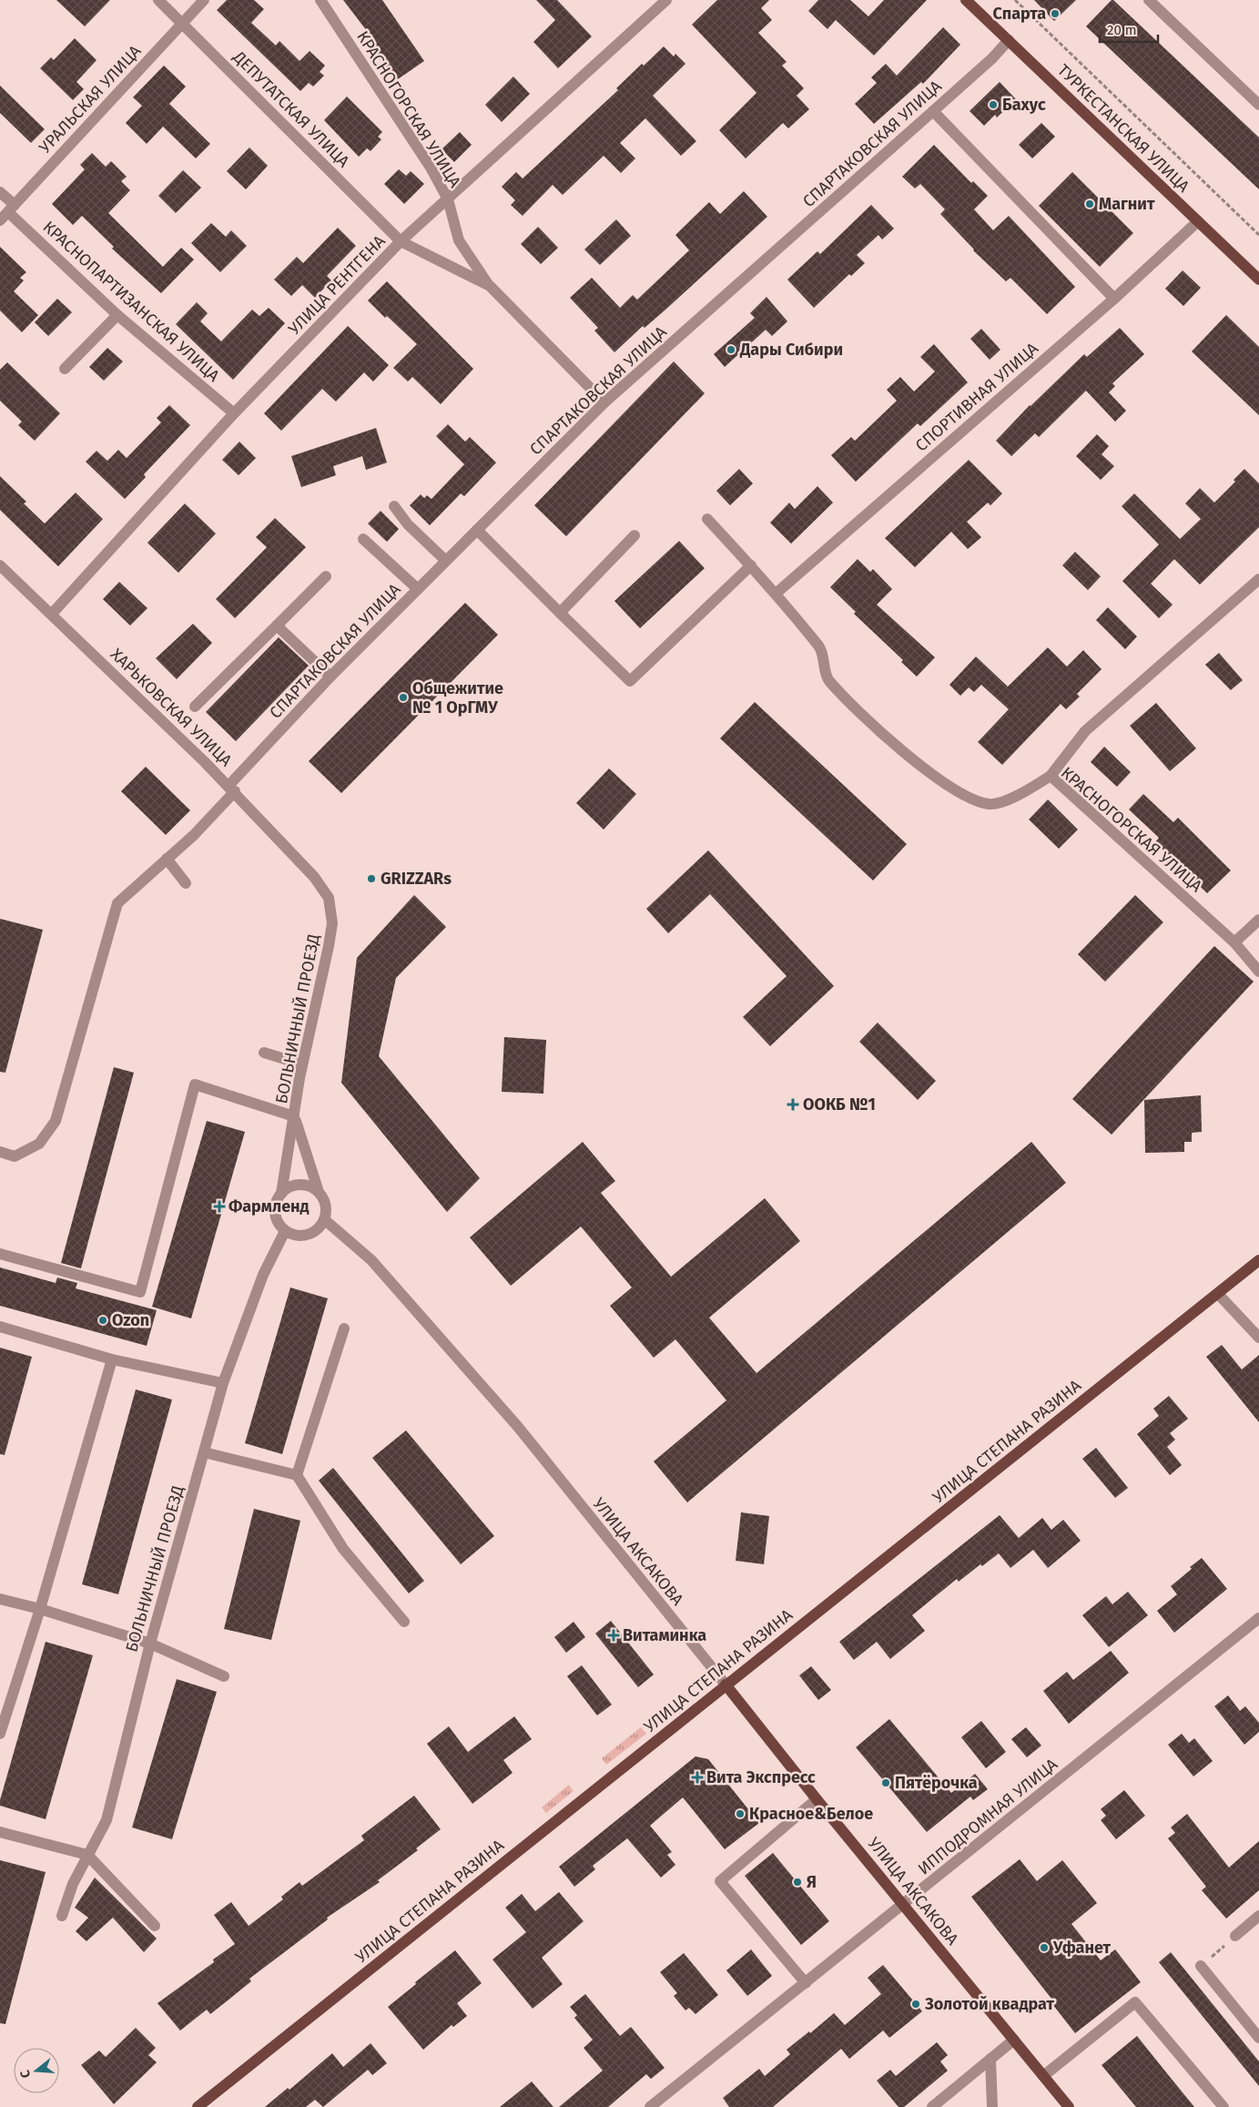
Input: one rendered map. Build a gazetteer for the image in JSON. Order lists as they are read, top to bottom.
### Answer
{
  "streets": {
    "main road": ["ТУРКЕСТАНСКАЯ УЛИЦА", "УЛИЦА СТЕПАНА РАЗИНА", "УЛИЦА АКСАКОВА"],
    "street": [
      "УРАЛЬСКАЯ УЛИЦА",
      "ДЕПУТАТСКАЯ УЛИЦА",
      "КРАСНОГОРСКАЯ УЛИЦА",
      "СПАРТАКОВСКАЯ УЛИЦА",
      "УЛИЦА РЕНТГЕНА",
      "КРАСНОПАРТИЗАНСКАЯ УЛИЦА",
      "СПОРТИВНАЯ УЛИЦА",
      "ХАРЬКОВСКАЯ УЛИЦА",
      "БОЛЬНИЧНЫЙ ПРОЕЗД",
      "ИППОДРОМНАЯ УЛИЦА"
    ]
  },
  "crossings": [
    ["УРАЛЬСКАЯ УЛИЦА", "ДЕПУТАТСКАЯ УЛИЦА"],
    ["УРАЛЬСКАЯ УЛИЦА", "КРАСНОПАРТИЗАНСКАЯ УЛИЦА"],
    ["ДЕПУТАТСКАЯ УЛИЦА", "КРАСНОГОРСКАЯ УЛИЦА"],
    ["ДЕПУТАТСКАЯ УЛИЦА", "УЛИЦА РЕНТГЕНА"],
    ["КРАСНОГОРСКАЯ УЛИЦА", "СПАРТАКОВСКАЯ УЛИЦА"],
    ["КРАСНОГОРСКАЯ УЛИЦА", "УЛИЦА РЕНТГЕНА"],
    ["КРАСНОГОРСКАЯ УЛИЦА", "СПОРТИВНАЯ УЛИЦА"],
    ["ТУРКЕСТАНСКАЯ УЛИЦА", "СПАРТАКОВСКАЯ УЛИЦА"],
    ["ТУРКЕСТАНСКАЯ УЛИЦА", "СПОРТИВНАЯ УЛИЦА"],
    ["СПАРТАКОВСКАЯ УЛИЦА", "ХАРЬКОВСКАЯ УЛИЦА"],
    ["УЛИЦА РЕНТГЕНА", "КРАСНОПАРТИЗАНСКАЯ УЛИЦА"],
    ["УЛИЦА РЕНТГЕНА", "ХАРЬКОВСКАЯ УЛИЦА"],
    ["ХАРЬКОВСКАЯ УЛИЦА", "БОЛЬНИЧНЫЙ ПРОЕЗД"],
    ["БОЛЬНИЧНЫЙ ПРОЕЗД", "УЛИЦА АКСАКОВА"],
    ["УЛИЦА СТЕПАНА РАЗИНА", "УЛИЦА АКСАКОВА"],
    ["УЛИЦА АКСАКОВА", "ИППОДРОМНАЯ УЛИЦА"]
  ],
  "places": {
    "other": [
      "Спарта",
      "Бахус",
      "Магнит",
      "Дары Сибири",
      "Общежитие № 1 ОрГМУ",
      "GRIZZARs",
      "Ozon",
      "Пятёрочка",
      "Красное&Белое",
      "Я",
      "Уфанет",
      "Золотой квадрат"
    ],
    "health": [
      "ООКБ №1",
      "Фармленд",
      "Витаминка",
      "Вита Экспресс"
    ]
  },
  "scale_bar": "20 m",
  "north": "left"
}
